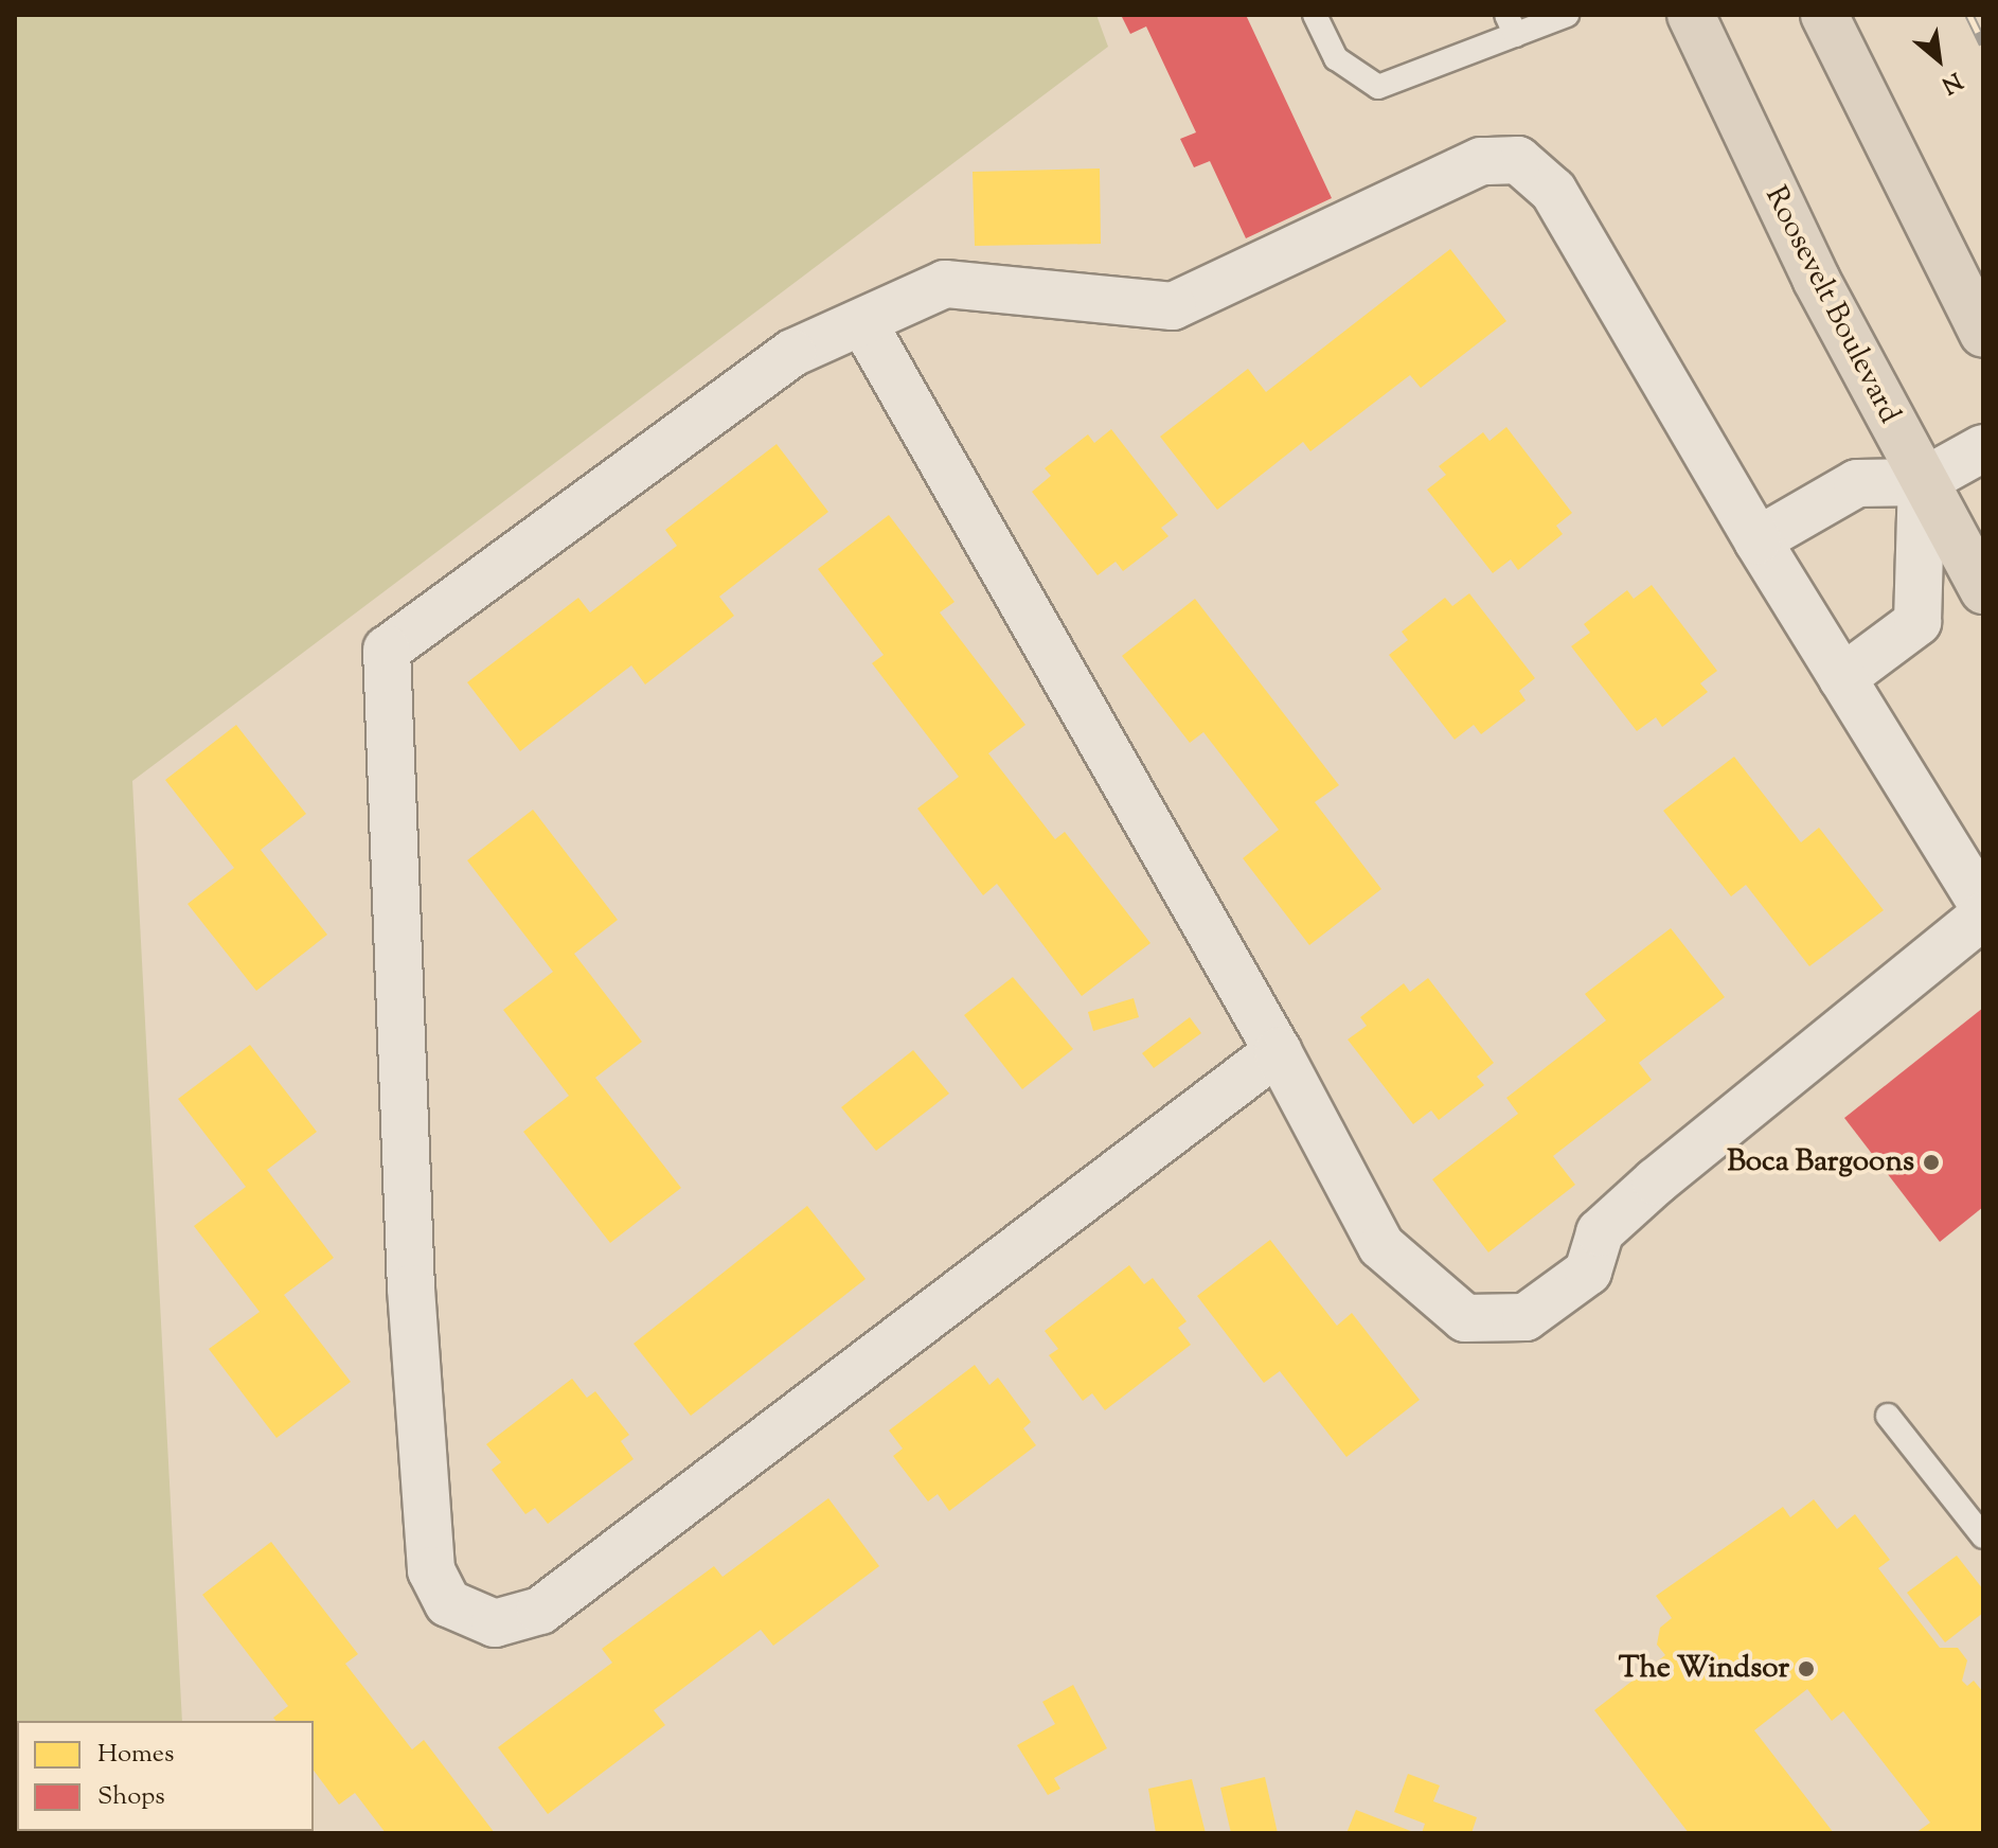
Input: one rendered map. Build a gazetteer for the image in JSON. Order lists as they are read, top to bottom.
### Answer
{
  "streets": {
    "highway": ["Roosevelt Boulevard"]
  },
  "places": ["Boca Bargoons", "The Windsor"],
  "legend": ["Homes", "Shops"],
  "north": "bottom right"
}
